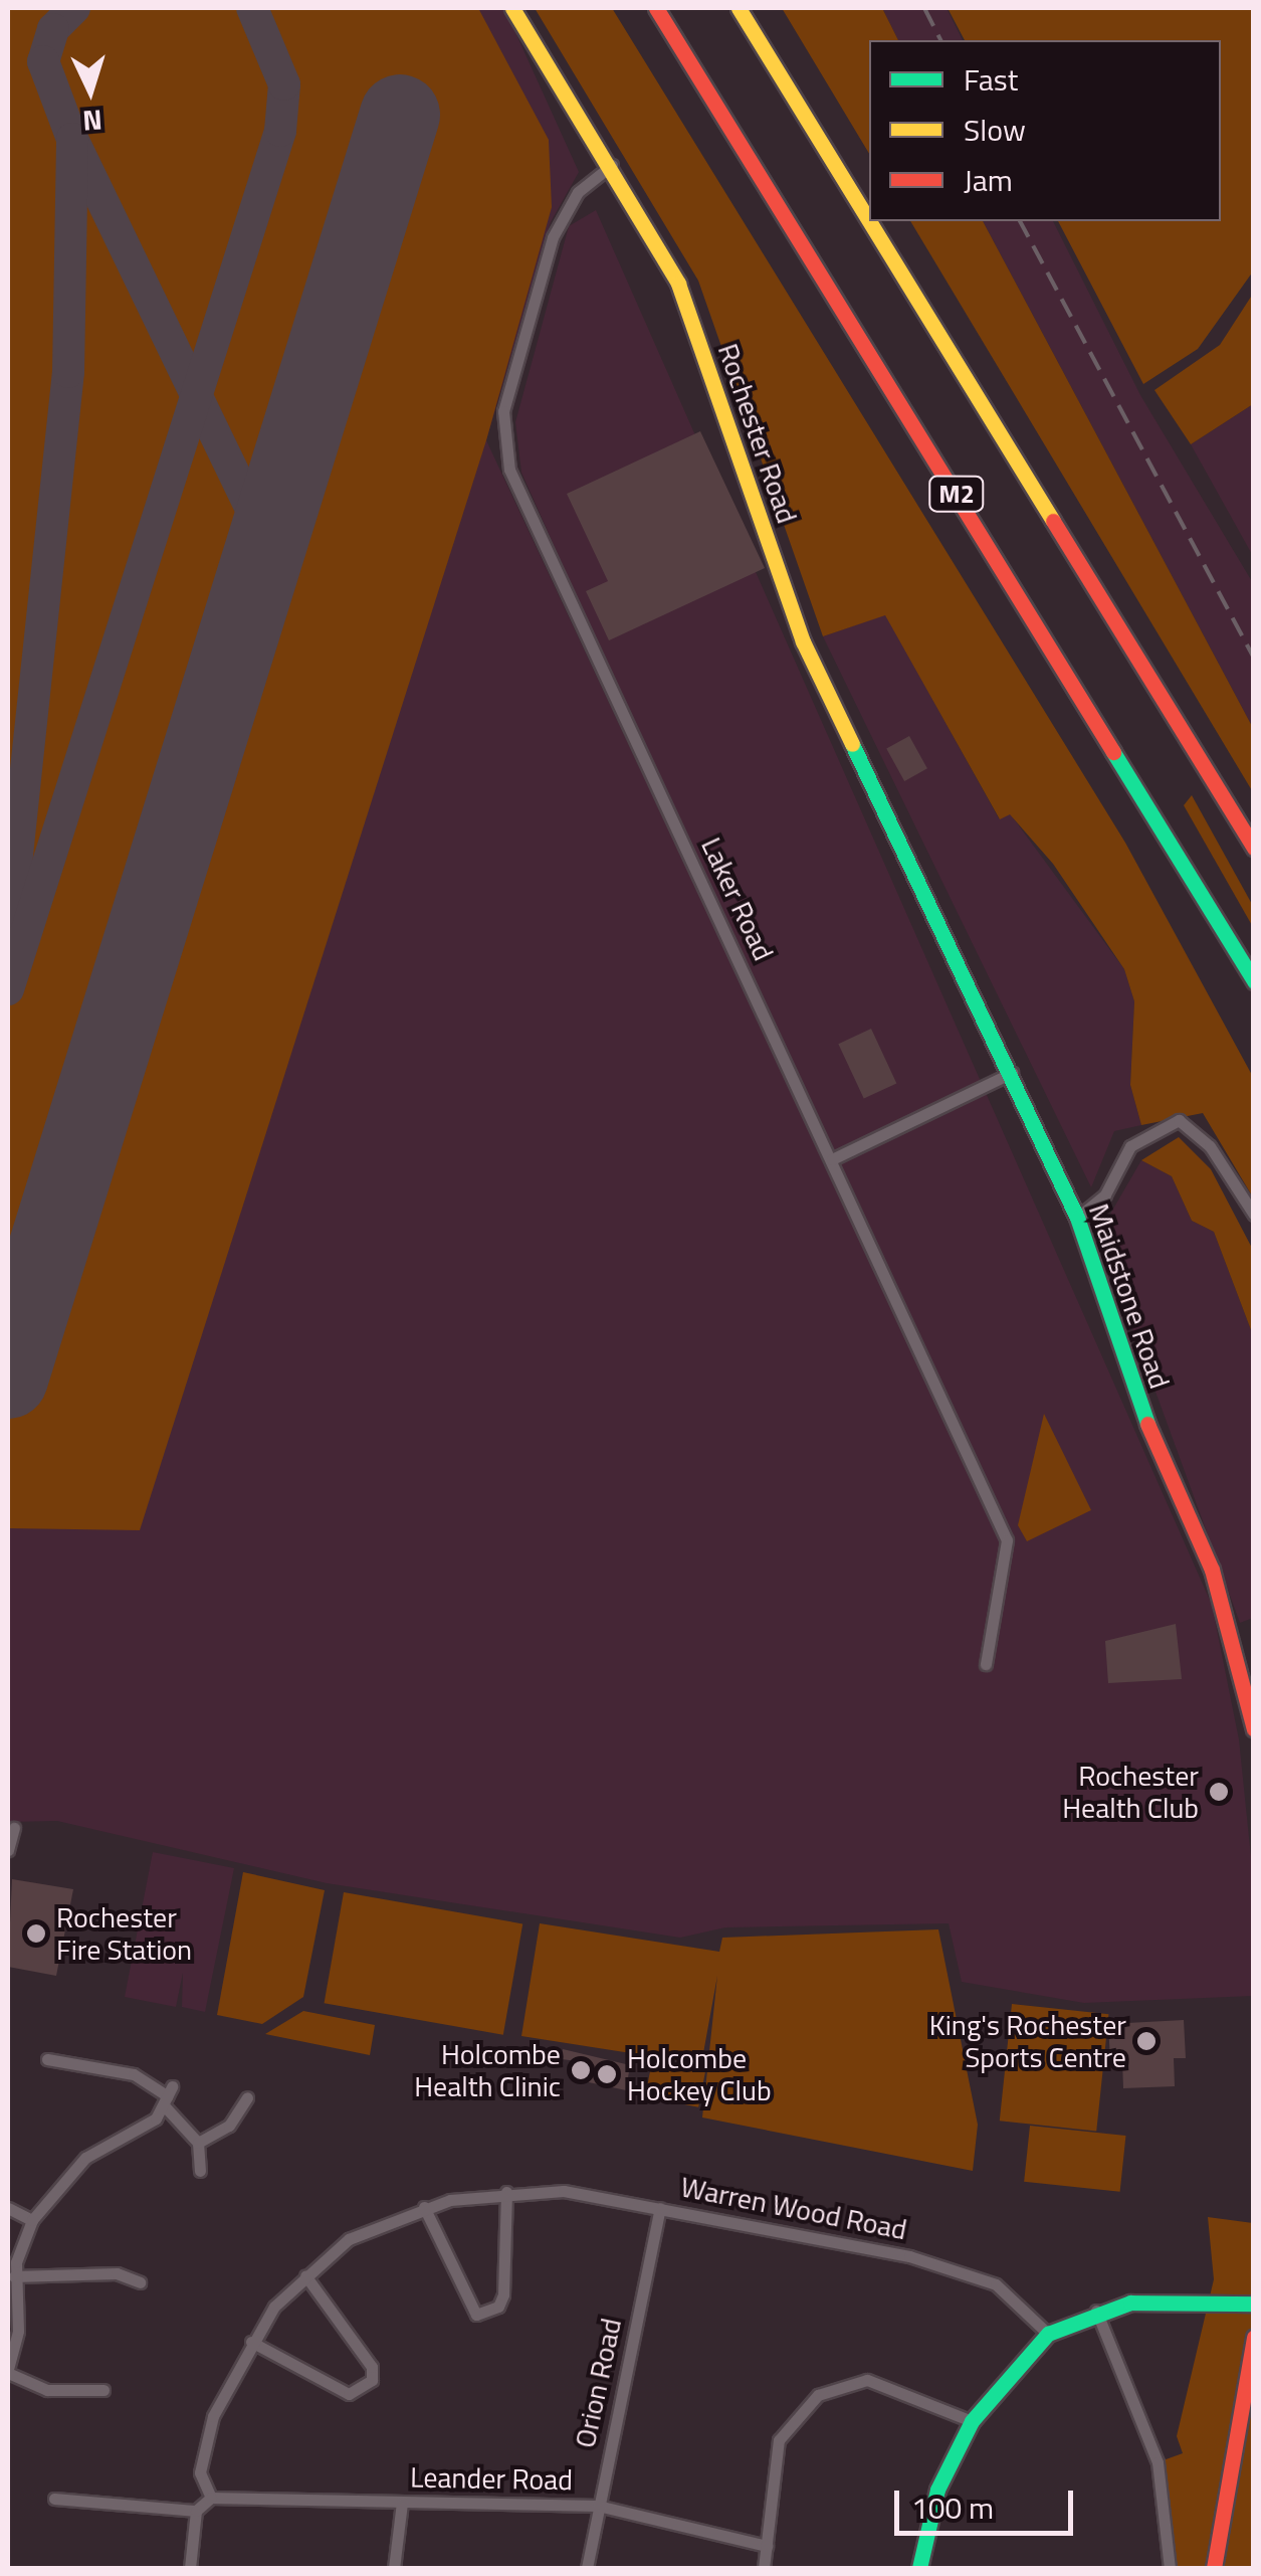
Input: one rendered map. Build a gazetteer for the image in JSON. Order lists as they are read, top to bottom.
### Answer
{
  "streets": {
    "main road": ["Rochester Road", "M2", "Maidstone Road"],
    "street": [
      "Laker Road",
      "Warren Wood Road",
      "Orion Road",
      "Leander Road"
    ]
  },
  "crossings": [
    ["Rochester Road", "Laker Road"],
    ["Rochester Road", "Maidstone Road"],
    ["Warren Wood Road", "Orion Road"],
    ["Warren Wood Road", "Leander Road"],
    ["Orion Road", "Leander Road"]
  ],
  "places": [
    "Rochester Health Club",
    "Rochester Fire Station",
    "King's Rochester Sports Centre",
    "Holcombe Health Clinic",
    "Holcombe Hockey Club"
  ],
  "legend": ["Fast", "Slow", "Jam"],
  "scale_bar": "100 m",
  "north": "bottom"
}
